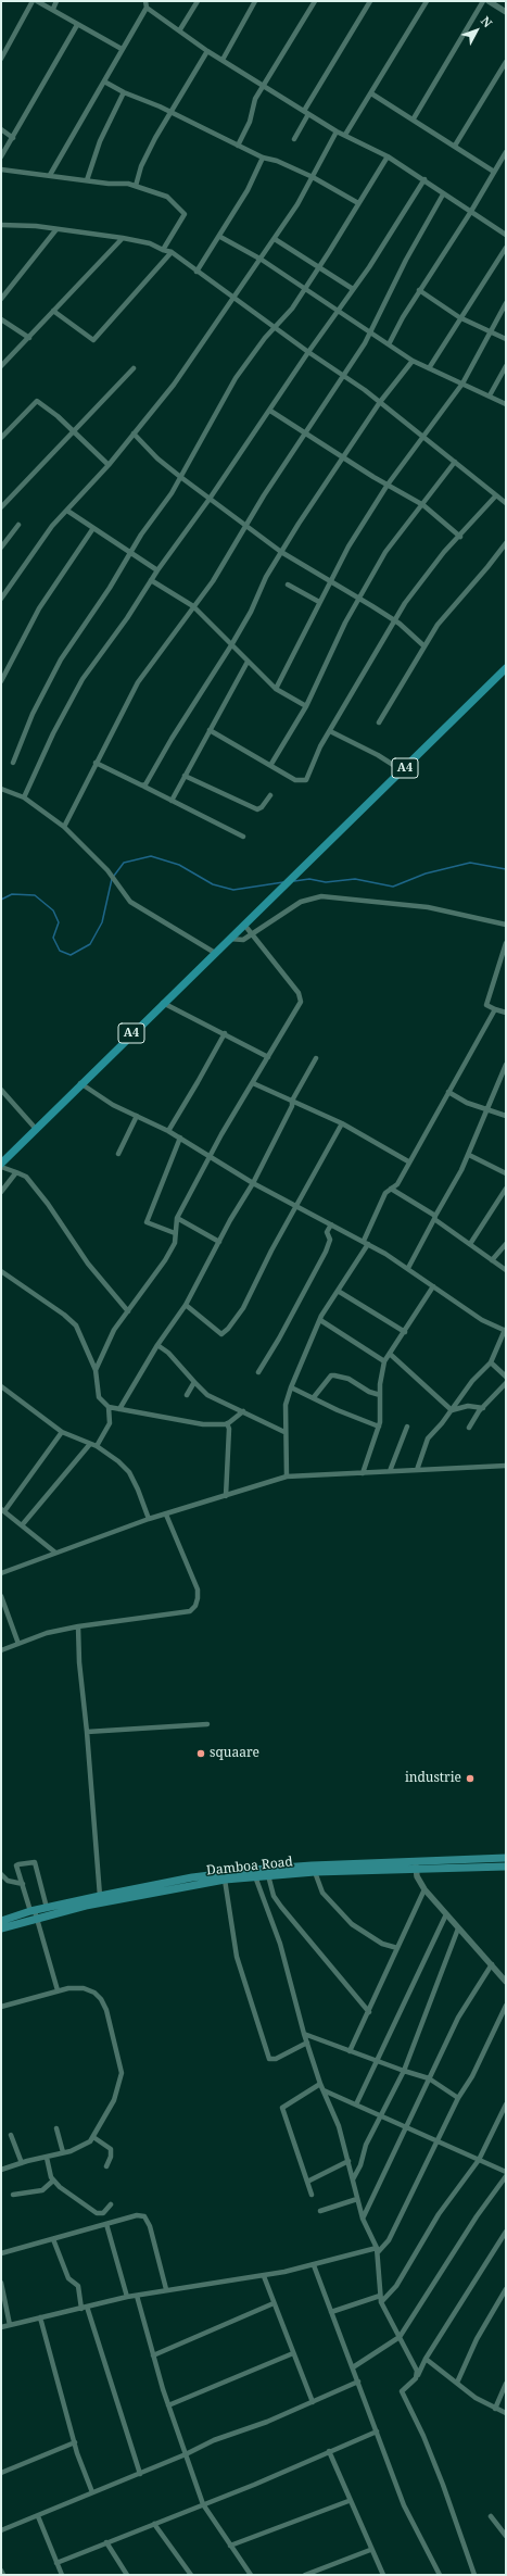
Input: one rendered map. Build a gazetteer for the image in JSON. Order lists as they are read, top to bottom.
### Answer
{
  "streets": {
    "highway": ["A4"],
    "main road": ["Damboa Road"]
  },
  "places": ["squaare", "industrie"],
  "north": "top right"
}
